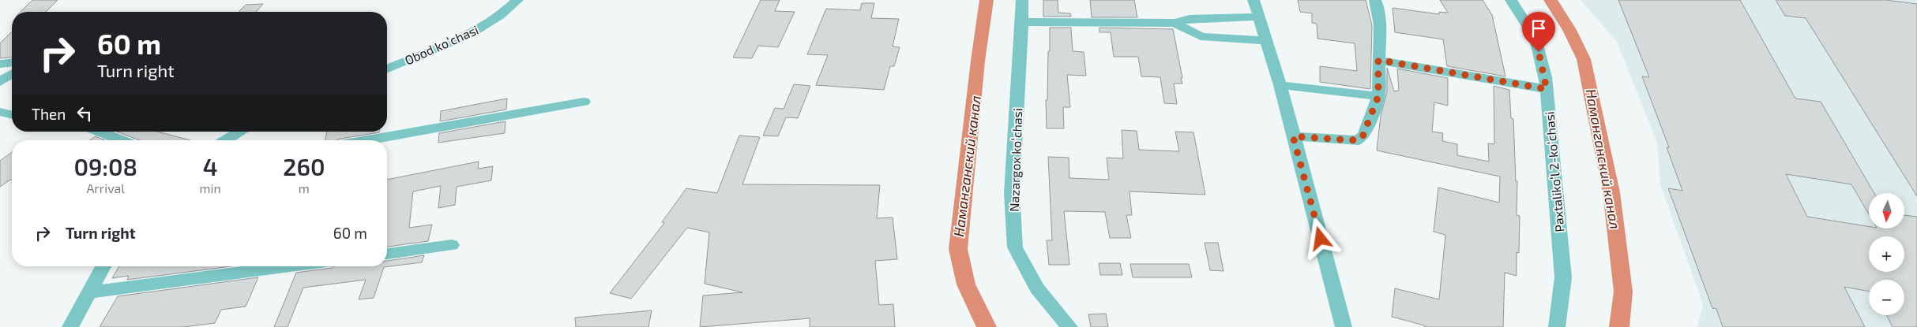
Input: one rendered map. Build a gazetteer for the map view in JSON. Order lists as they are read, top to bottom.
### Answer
{
  "streets": {
    "street": ["Obod koʻchasi", "Nazargox koʻchasi", "Paxtalikoʻl 2-koʻchasi"]
  },
  "water": ["Наманганский канал"],
  "north": "bottom",
  "page": {
    "turn": ["60 m", "Turn right"],
    "then": "Then",
    "eta": [
      "09:08",
      "Arrival",
      "4",
      "min",
      "260",
      "m"
    ],
    "map_buttons": ["+", "−"],
    "list": [
      {
        "name": "Turn right",
        "value": "60 m"
      }
    ]
  }
}
